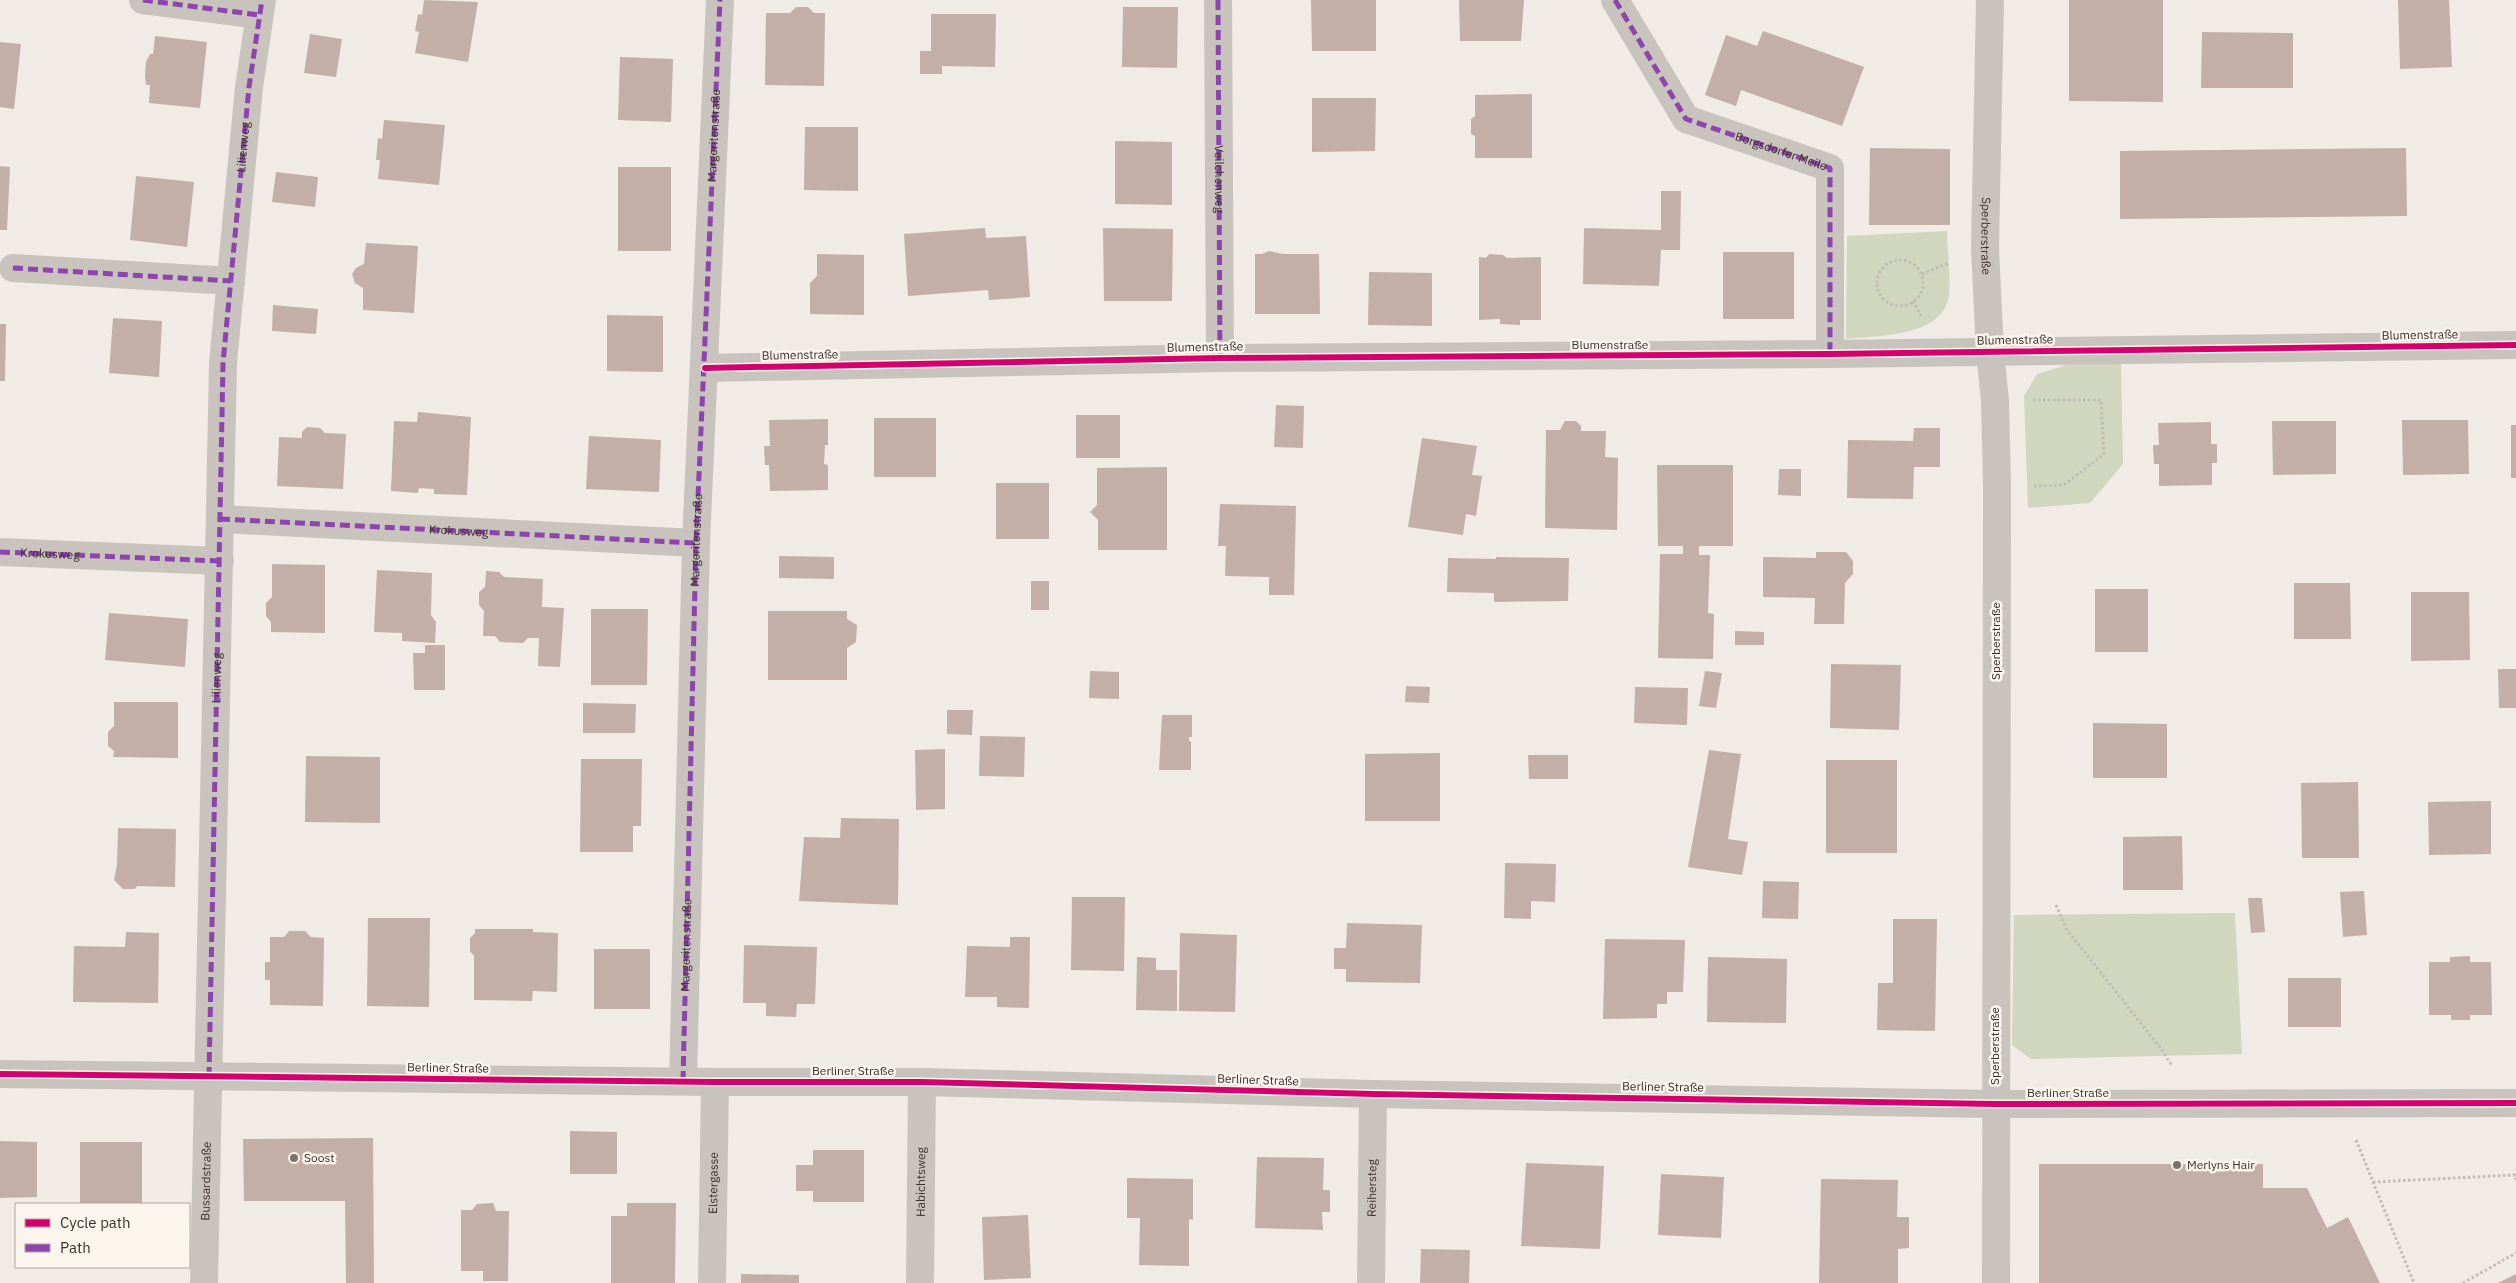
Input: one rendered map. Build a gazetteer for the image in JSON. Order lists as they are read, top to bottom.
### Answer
{
  "streets": {
    "street": [
      "Margeritenstraße",
      "Lilienweg",
      "Borgsdorfer Meile",
      "Veilchenweg",
      "Sperberstraße",
      "Blumenstraße",
      "Krokusweg",
      "Berliner Straße",
      "Bussardstraße",
      "Habichtsweg",
      "Elstergasse",
      "Reihersteg"
    ]
  },
  "crossings": [
    ["Margeritenstraße", "Blumenstraße"],
    ["Margeritenstraße", "Krokusweg"],
    ["Margeritenstraße", "Berliner Straße"],
    ["Lilienweg", "Krokusweg"],
    ["Lilienweg", "Berliner Straße"],
    ["Lilienweg", "Bussardstraße"],
    ["Borgsdorfer Meile", "Blumenstraße"],
    ["Veilchenweg", "Blumenstraße"],
    ["Sperberstraße", "Blumenstraße"],
    ["Sperberstraße", "Berliner Straße"],
    ["Berliner Straße", "Bussardstraße"],
    ["Berliner Straße", "Habichtsweg"],
    ["Berliner Straße", "Elstergasse"],
    ["Berliner Straße", "Reihersteg"]
  ],
  "places": ["Soost", "Merlyns Hair"],
  "legend": ["Cycle path", "Path"]
}
